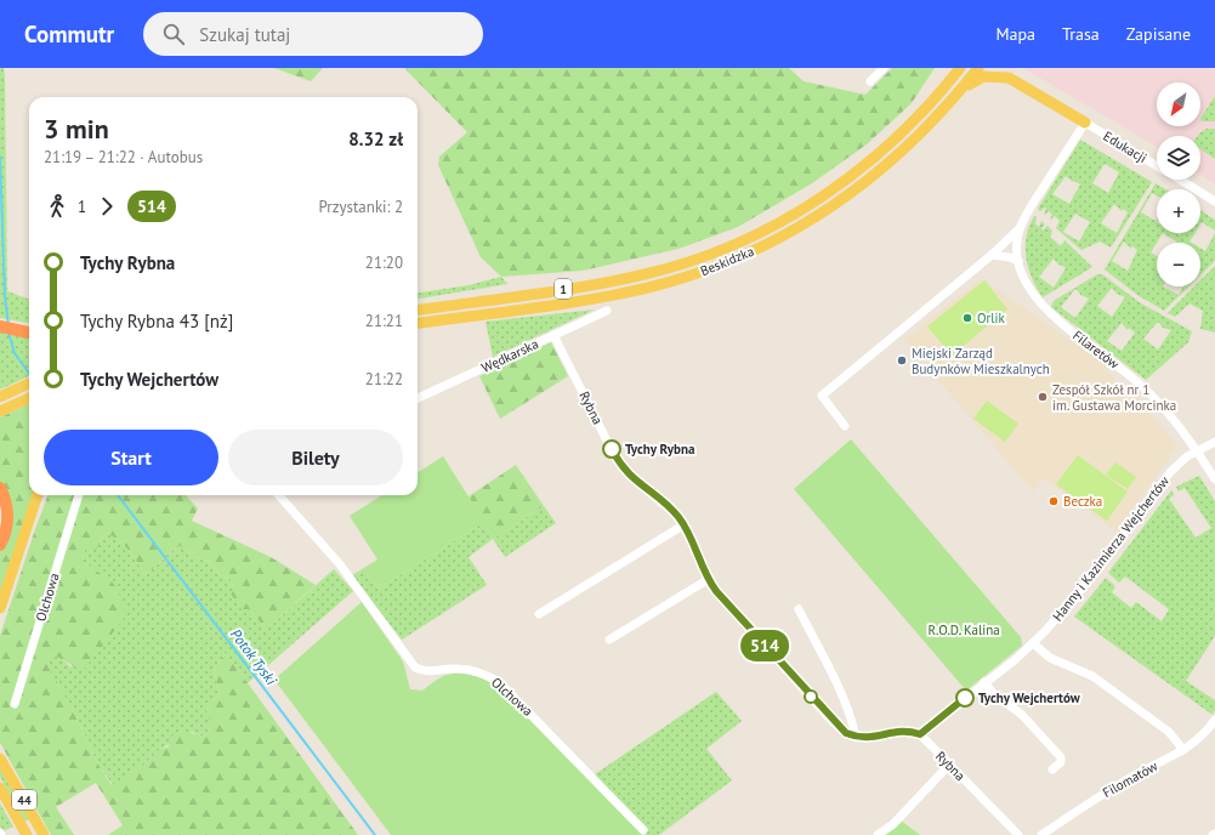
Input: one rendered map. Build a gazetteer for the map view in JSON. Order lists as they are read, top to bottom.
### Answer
{
  "streets": {
    "main road": ["Beskidzka", "1", "44"],
    "street": [
      "Edukacji",
      "Filaretów",
      "Wędkarska",
      "Rybna",
      "Hanny i Kazimierza Wejchertów",
      "Olchowa",
      "Filomatów"
    ]
  },
  "crossings": [
    ["Edukacji", "Filaretów"],
    ["Filaretów", "Hanny i Kazimierza Wejchertów"],
    ["Wędkarska", "Rybna"],
    ["Rybna", "Hanny i Kazimierza Wejchertów"]
  ],
  "water": ["Potok Tyski"],
  "parks": ["R.O.D. Kalina"],
  "places": [
    "Orlik",
    "Miejski Zarząd Budynków Mieszkalnych",
    "Zespół Szkół nr 1 im. Gustawa Morcinka",
    "Tychy Rybna",
    "Beczka",
    "Tychy Wejchertów"
  ],
  "lines": ["bus line 514"],
  "north": "bottom left",
  "page": {
    "header": "Commutr",
    "search": "Szukaj tutaj",
    "nav": ["Mapa", "Trasa", "Zapisane"],
    "on_map": "514",
    "map_buttons": ["+", "−"],
    "heading": ["3 min", "21:19 – 21:22 · Autobus", "8.32 zł"],
    "legs": ["1", "514", "Przystanki: 2"],
    "list": [
      {
        "name": "Tychy Rybna",
        "value": "21:20"
      },
      {
        "name": "Tychy Rybna 43 [nż]",
        "value": "21:21"
      },
      {
        "name": "Tychy Wejchertów",
        "value": "21:22"
      }
    ],
    "buttons": ["Start", "Bilety"]
  }
}
